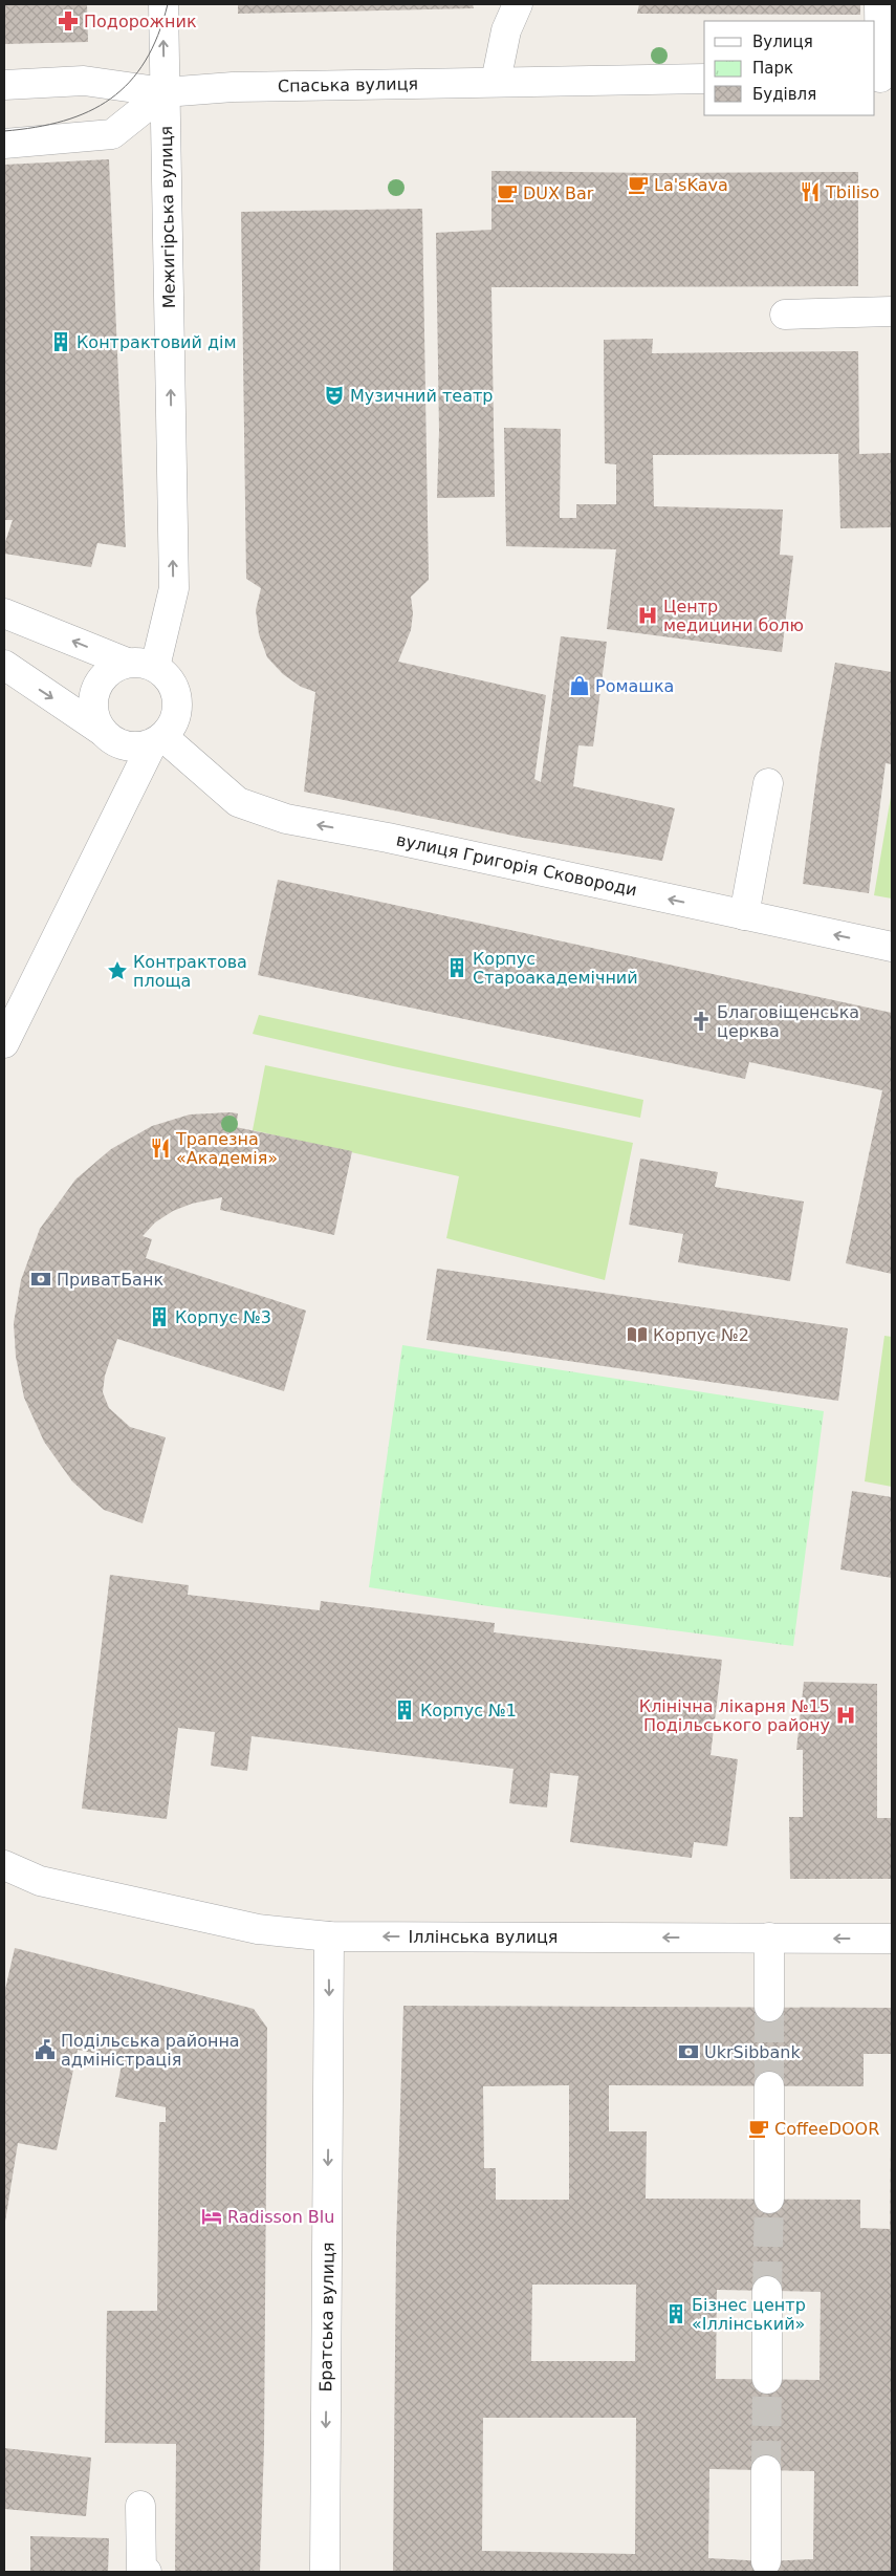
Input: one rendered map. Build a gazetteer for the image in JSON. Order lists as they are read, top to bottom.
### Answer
{
  "streets": {
    "street": [
      "Спаська вулиця",
      "Межигірська вулиця",
      "вулиця Григорія Сковороди",
      "Іллінська вулиця",
      "Братська вулиця"
    ]
  },
  "crossings": [
    ["Спаська вулиця", "Межигірська вулиця"],
    ["Межигірська вулиця", "вулиця Григорія Сковороди"],
    ["Іллінська вулиця", "Братська вулиця"]
  ],
  "one_way": [
    "Межигірська вулиця",
    "вулиця Григорія Сковороди",
    "Іллінська вулиця",
    "Братська вулиця"
  ],
  "places": {
    "pharmacy": ["Подорожник"],
    "cafe": ["La'sKava", "DUX Bar", "CoffeeDOOR"],
    "restaurant": ["Tbiliso", "Трапезна «Академія»"],
    "building": [
      "Контрактовий дім",
      "Корпус Староакадемічний",
      "Корпус №3",
      "Корпус №1",
      "Бізнес центр «Іллінський»"
    ],
    "theatre": ["Музичний театр"],
    "hospital": ["Центр медицини болю", "Клінічна лікарня №15 Подільського району"],
    "shop": ["Ромашка"],
    "place": ["Контрактова площа"],
    "church": ["Благовіщенська церква"],
    "bank": ["ПриватБанк", "UkrSibbank"],
    "library": ["Корпус №2"],
    "public building": ["Подільська районна адміністрація"],
    "hotel": ["Radisson Blu"]
  },
  "legend": ["Вулиця", "Парк", "Будівля"]
}
